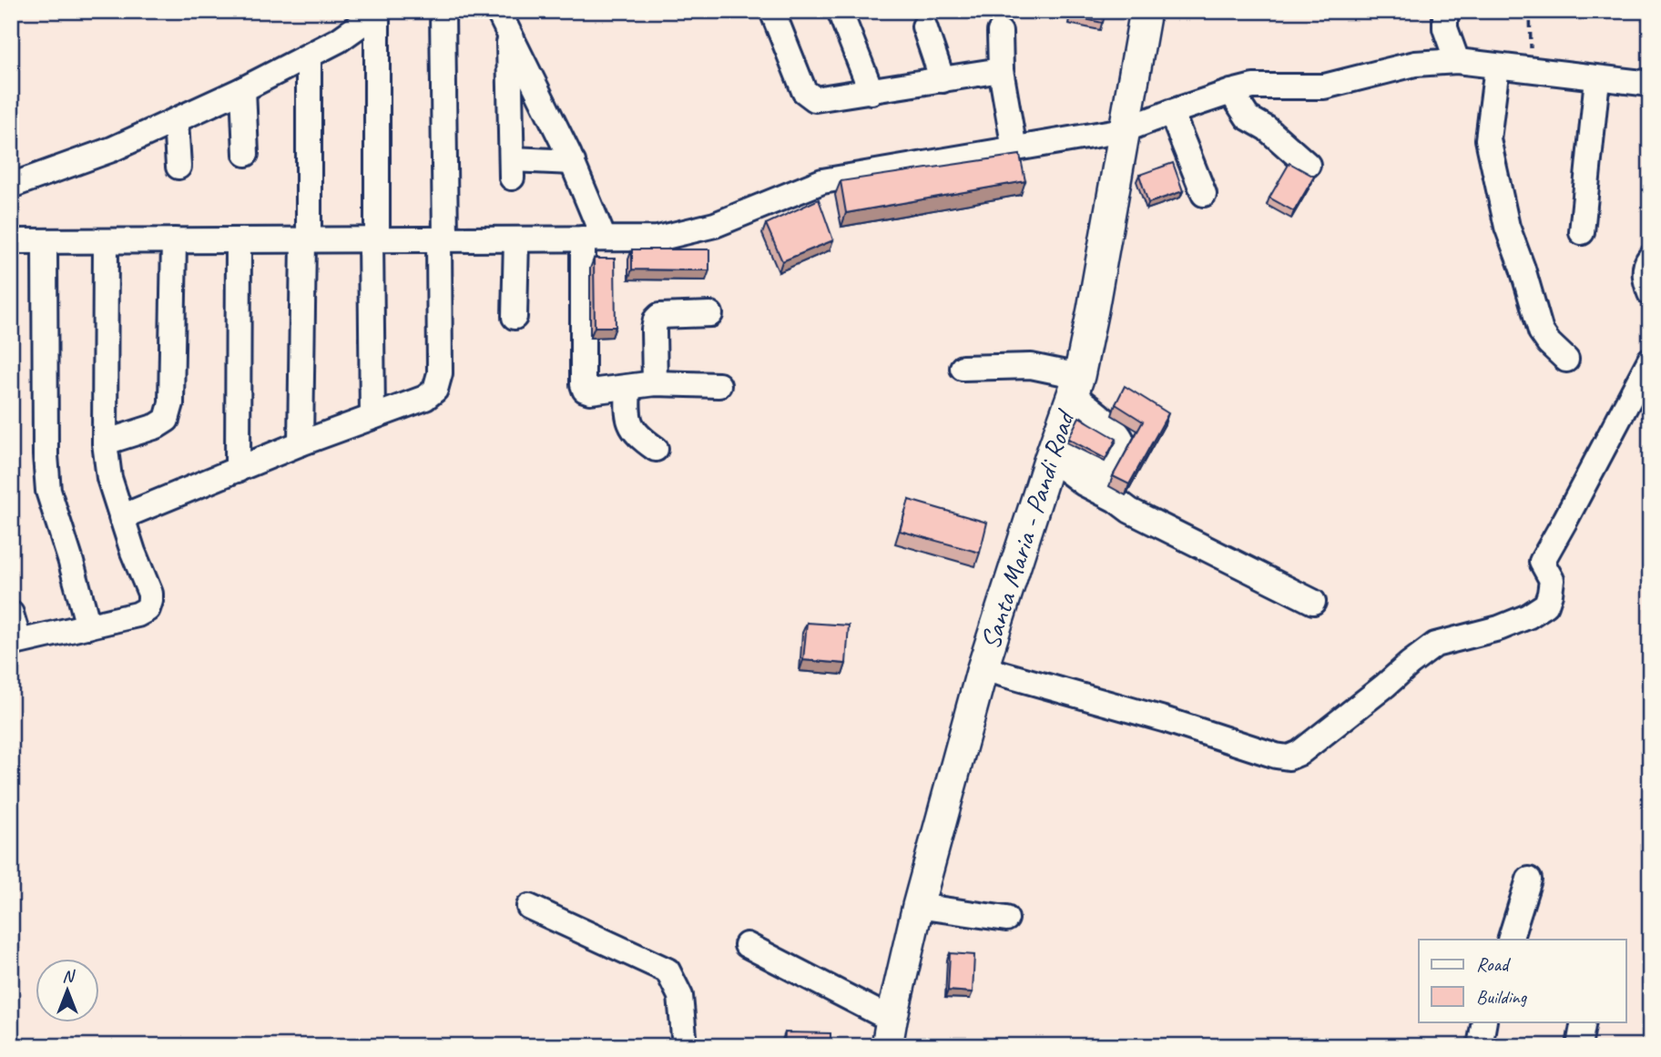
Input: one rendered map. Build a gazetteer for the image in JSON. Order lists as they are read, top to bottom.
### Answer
{
  "streets": {
    "main road": ["Santa Maria - Pandi Road"]
  },
  "legend": ["Road", "Building"],
  "north": "top"
}
